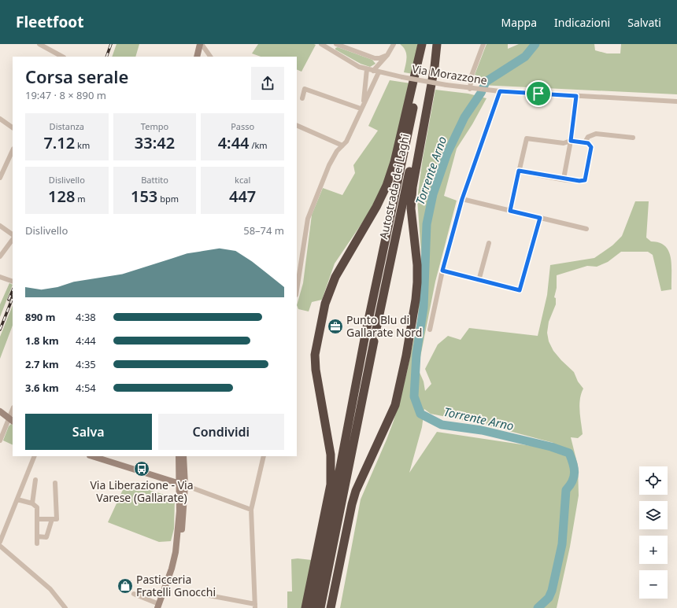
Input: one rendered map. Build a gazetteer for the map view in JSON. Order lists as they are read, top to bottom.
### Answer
{
  "streets": {
    "highway": ["Autostrada dei Laghi"],
    "street": ["Via Morazzone"]
  },
  "water": ["Torrente Arno"],
  "places": {
    "office": ["Punto Blu di Gallarate Nord"],
    "bus stop": ["Via Liberazione - Via Varese (Gallarate)"],
    "shop": ["Pasticceria Fratelli Gnocchi"]
  },
  "page": {
    "header": "Fleetfoot",
    "nav": ["Mappa", "Indicazioni", "Salvati"],
    "heading": ["Corsa serale", "19:47 · 8 × 890 m"],
    "stats": [
      ["Distanza", "7.12 km"],
      ["Tempo", "33:42"],
      ["Passo", "4:44 /km"],
      ["Dislivello", "128 m"],
      ["Battito", "153 bpm"],
      ["kcal", "447"]
    ],
    "chart": ["Dislivello", "58–74 m"],
    "list": [
      {
        "name": "890 m",
        "note": "4:38"
      },
      {
        "name": "1.8 km",
        "note": "4:44"
      },
      {
        "name": "2.7 km",
        "note": "4:35"
      },
      {
        "name": "3.6 km",
        "note": "4:54"
      }
    ],
    "buttons": ["Salva", "Condividi"],
    "map_buttons": ["+", "−"]
  }
}
